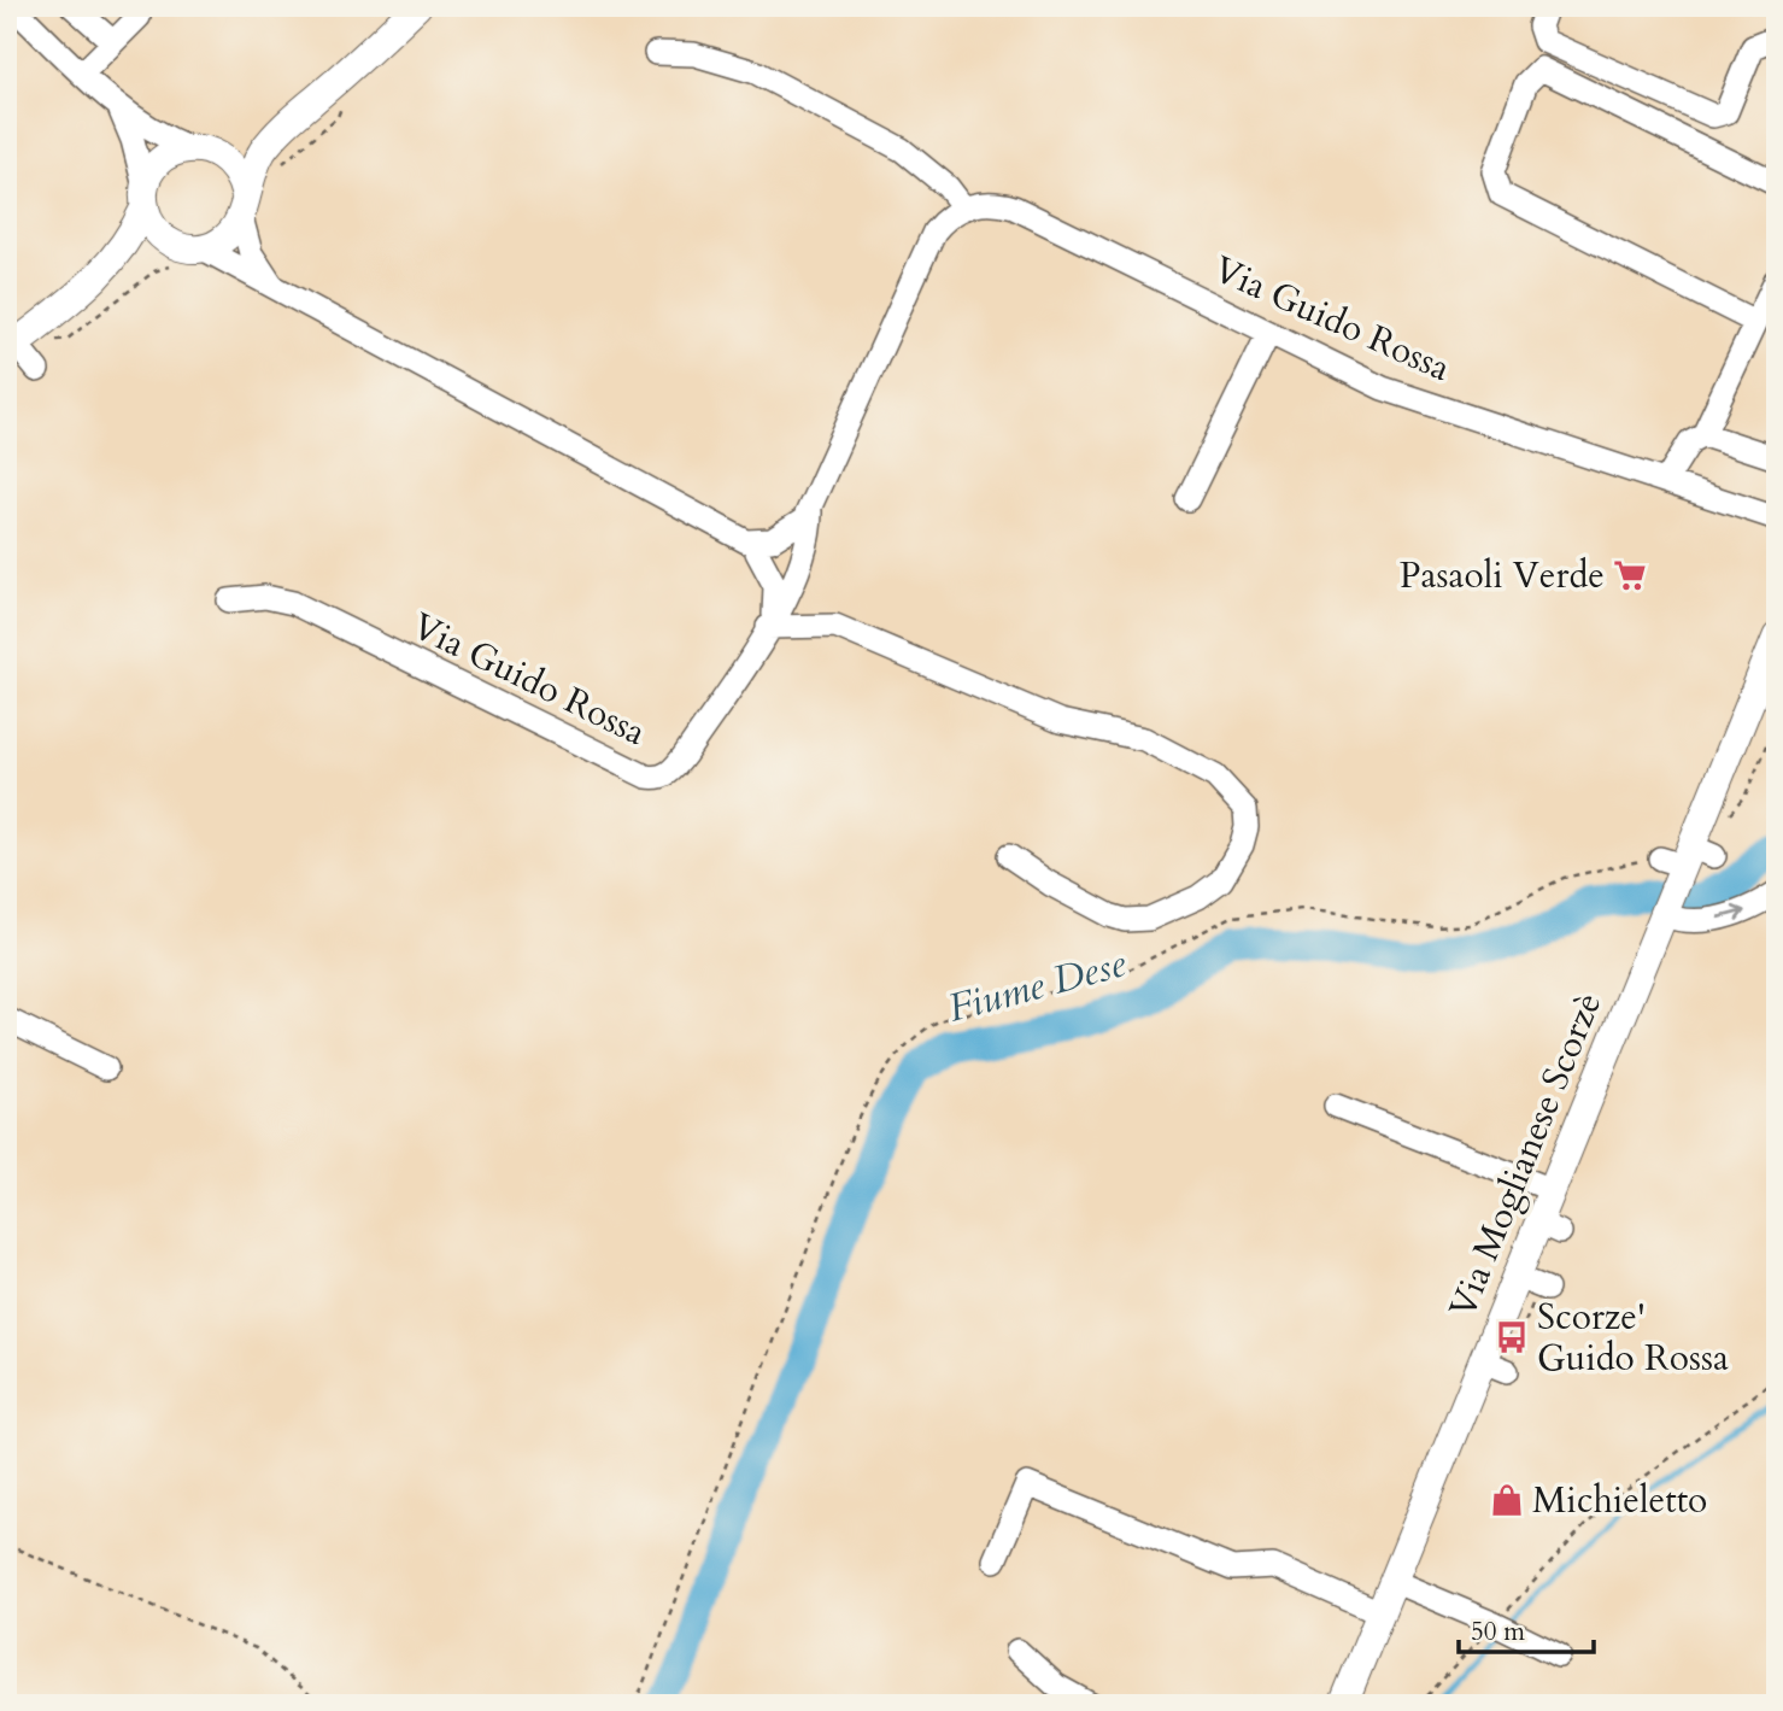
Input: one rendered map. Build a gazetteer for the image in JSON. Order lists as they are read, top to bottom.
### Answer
{
  "streets": {
    "main road": ["Via Moglianese Scorzè"],
    "street": ["Via Guido Rossa"]
  },
  "water": ["Fiume Dese"],
  "places": {
    "supermarket": ["Pasaoli Verde"],
    "bus stop": ["Scorze' Guido Rossa"],
    "shop": ["Michieletto"]
  },
  "scale_bar": "50 m"
}
